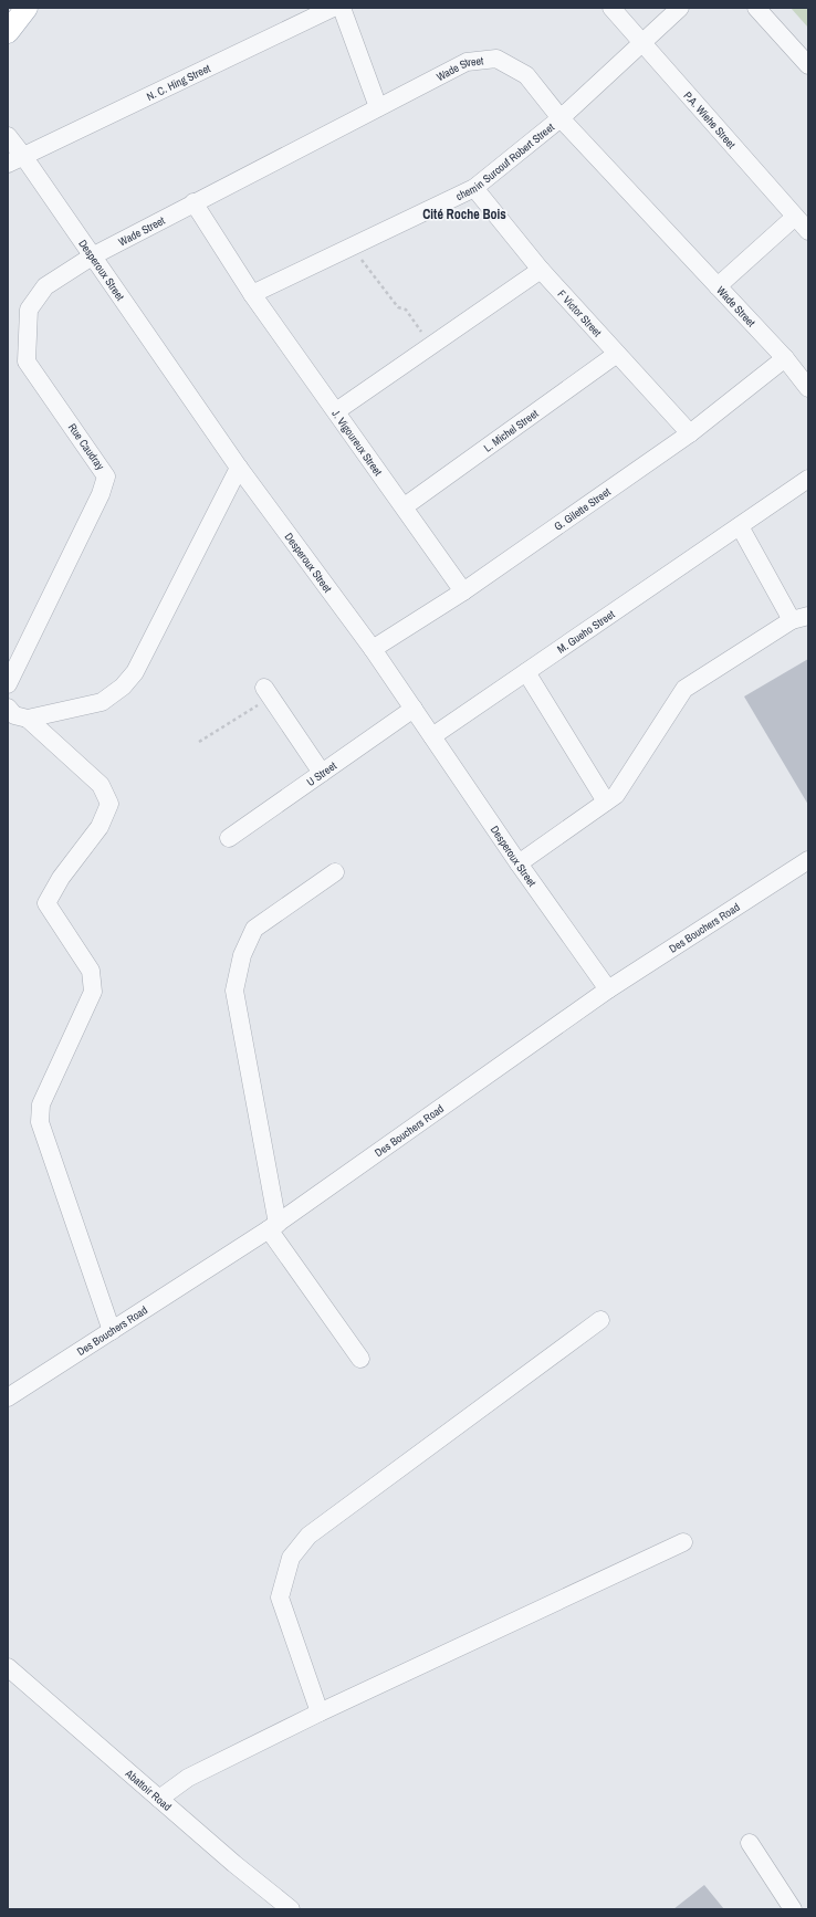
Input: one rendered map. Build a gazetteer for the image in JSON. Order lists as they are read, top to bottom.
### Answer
{
  "streets": {
    "street": [
      "Wade Street",
      "N. C. Hing Street",
      "P.A. Wiehe Street",
      "chemin Surcouf Robert Street",
      "Desperoux Street",
      "F Victor Street",
      "L. Michel Street",
      "J. Vigoureux Street",
      "Rue Caudray",
      "G. Gilette Street",
      "M. Gueho Street",
      "U Street",
      "Des Bouchers Road",
      "Abattoir Road"
    ]
  },
  "crossings": [
    ["Wade Street", "chemin Surcouf Robert Street"],
    ["Wade Street", "Desperoux Street"],
    ["Wade Street", "J. Vigoureux Street"],
    ["Wade Street", "Rue Caudray"],
    ["Wade Street", "G. Gilette Street"],
    ["N. C. Hing Street", "Desperoux Street"],
    ["P.A. Wiehe Street", "chemin Surcouf Robert Street"],
    ["chemin Surcouf Robert Street", "F Victor Street"],
    ["chemin Surcouf Robert Street", "J. Vigoureux Street"],
    ["Desperoux Street", "Rue Caudray"],
    ["Desperoux Street", "G. Gilette Street"],
    ["Desperoux Street", "M. Gueho Street"],
    ["Desperoux Street", "U Street"],
    ["Desperoux Street", "Des Bouchers Road"],
    ["F Victor Street", "L. Michel Street"],
    ["F Victor Street", "G. Gilette Street"],
    ["L. Michel Street", "J. Vigoureux Street"],
    ["J. Vigoureux Street", "G. Gilette Street"]
  ],
  "districts": ["Cité Roche Bois"]
}
